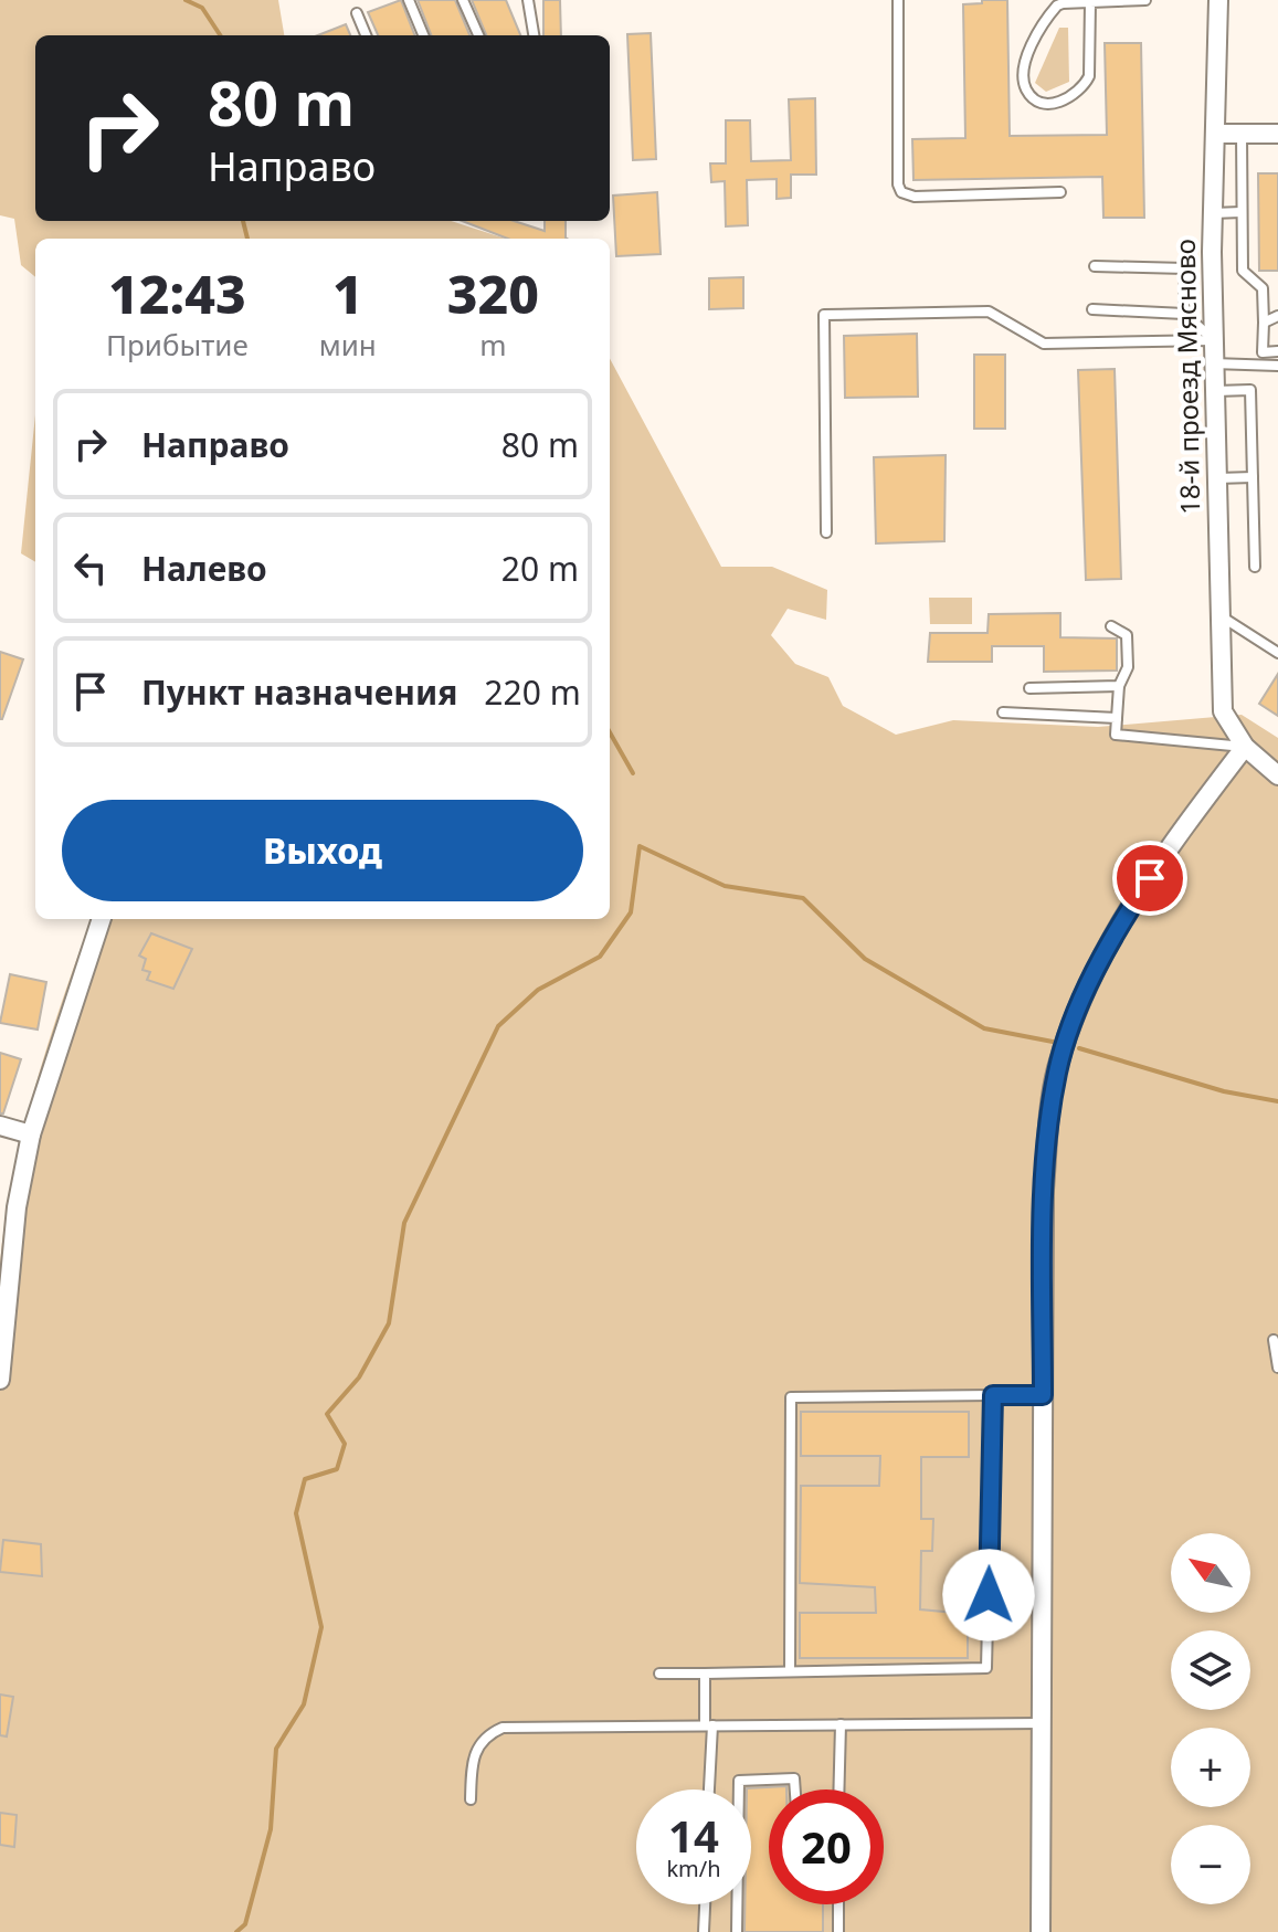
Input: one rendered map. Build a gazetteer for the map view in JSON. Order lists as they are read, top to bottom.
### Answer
{
  "streets": {
    "street": ["18-й проезд Мясново"]
  },
  "north": "top left",
  "page": {
    "turn": ["80 m", "Направо"],
    "eta": [
      "12:43",
      "Прибытие",
      "1",
      "мин",
      "320",
      "m"
    ],
    "list": [
      {
        "name": "Направо",
        "value": "80 m"
      },
      {
        "name": "Налево",
        "value": "20 m"
      },
      {
        "name": "Пункт назначения",
        "value": "220 m"
      }
    ],
    "buttons": "Выход",
    "map_buttons": ["+", "−"],
    "speed": "14 km/h",
    "limit": "20"
  }
}
